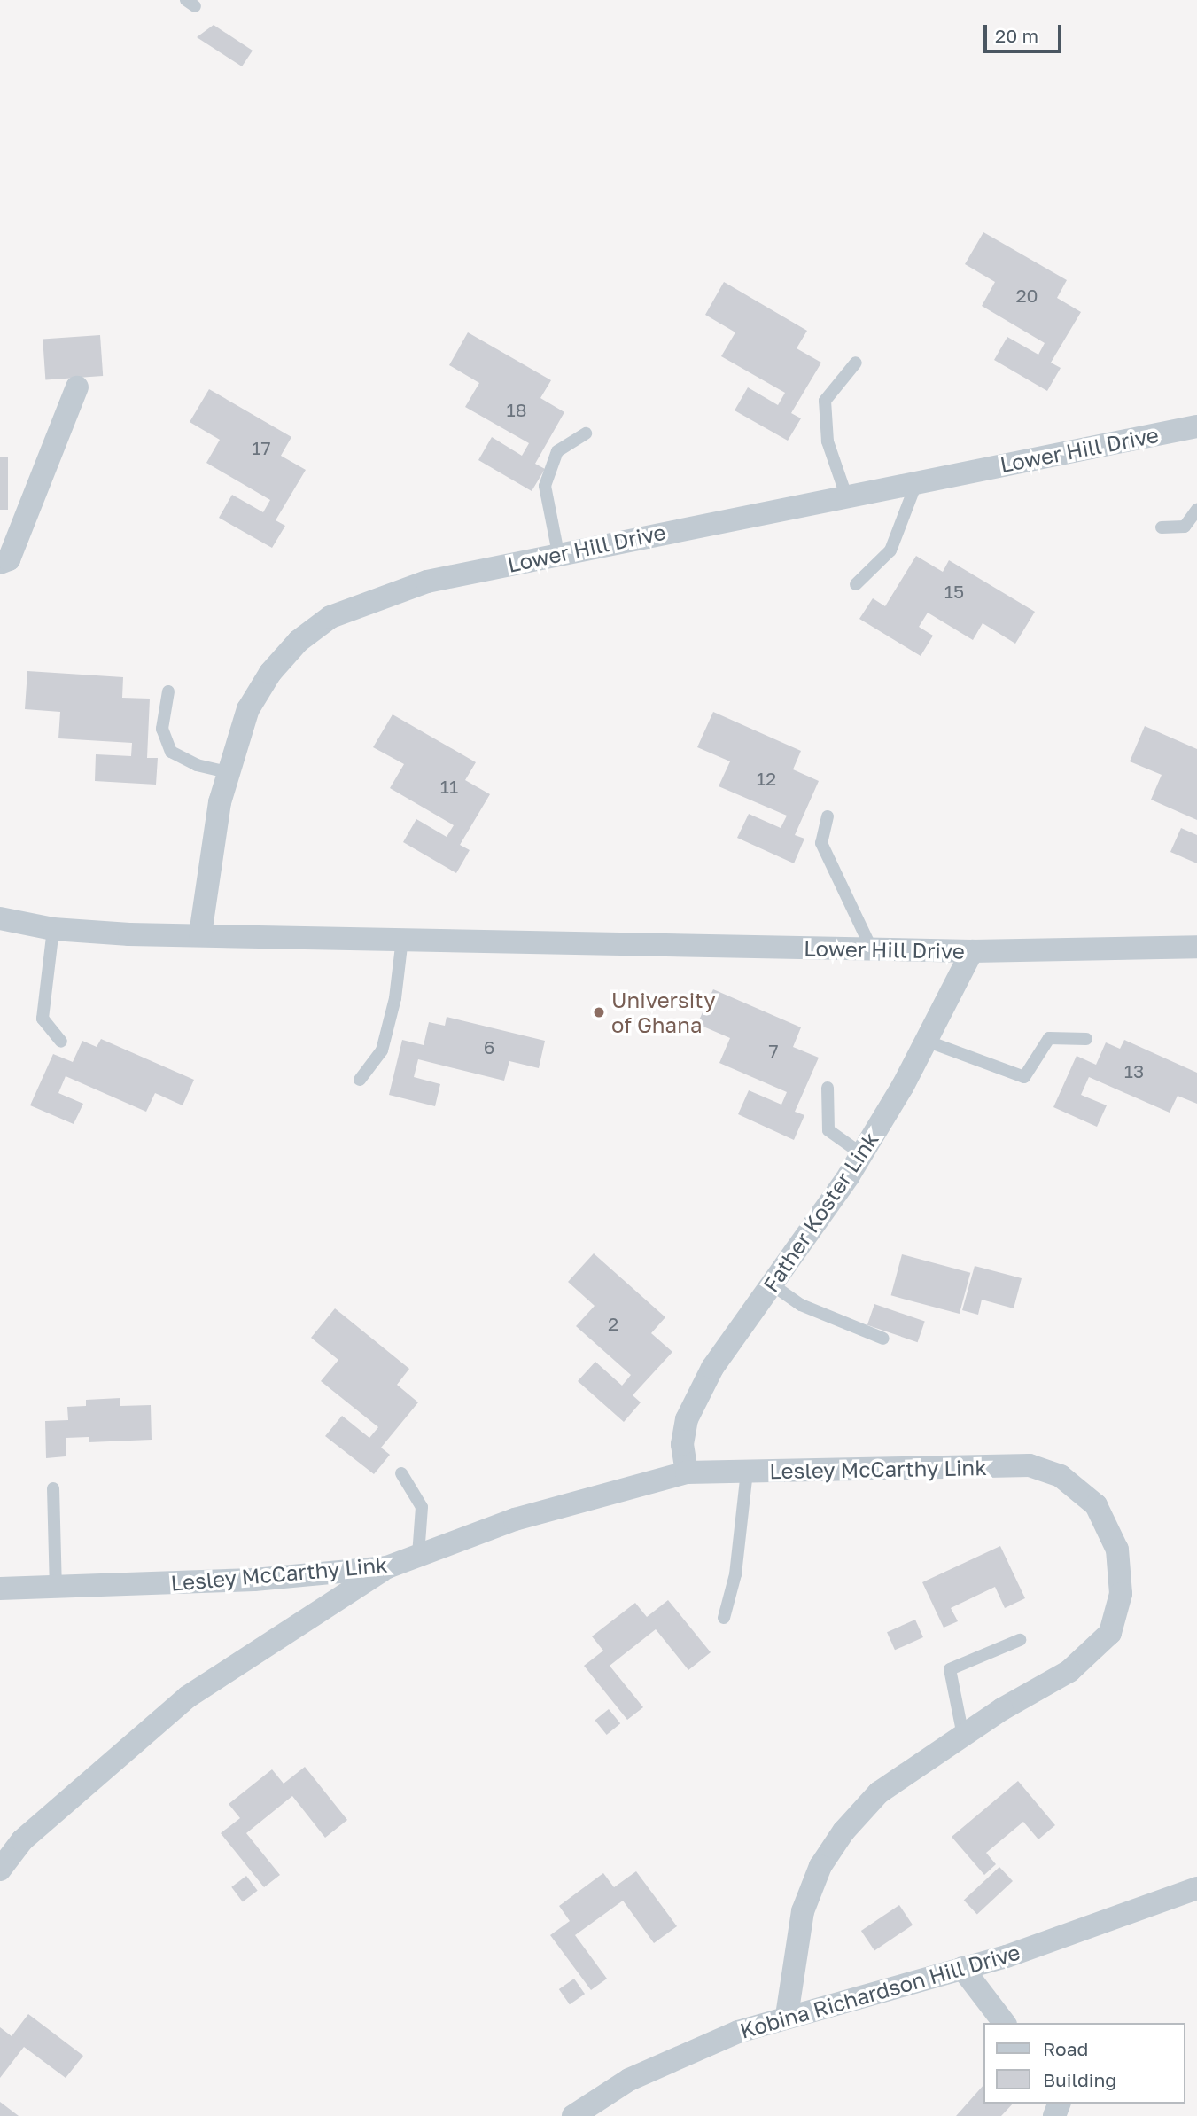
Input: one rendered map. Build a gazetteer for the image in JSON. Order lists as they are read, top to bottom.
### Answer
{
  "streets": {
    "street": [
      "Lower Hill Drive",
      "Father Koster Link",
      "Lesley McCarthy Link",
      "Kobina Richardson Hill Drive"
    ]
  },
  "crossings": [
    ["Lower Hill Drive", "Father Koster Link"],
    ["Father Koster Link", "Lesley McCarthy Link"],
    ["Lesley McCarthy Link", "Kobina Richardson Hill Drive"]
  ],
  "places": ["University of Ghana"],
  "house_numbers": [
    "20",
    "18",
    "17",
    "15",
    "12",
    "11",
    "6",
    "7",
    "13",
    "2"
  ],
  "legend": ["Road", "Building"],
  "scale_bar": "20 m"
}
